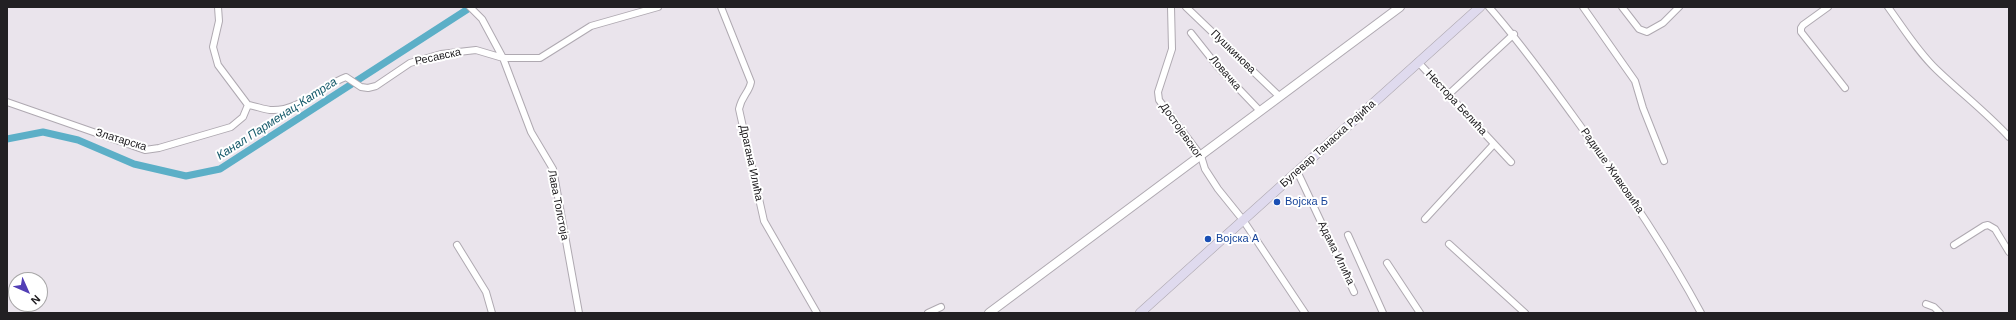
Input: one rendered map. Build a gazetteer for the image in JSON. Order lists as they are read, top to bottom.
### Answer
{
  "streets": {
    "main road": ["Булевар Танаска Рајића"],
    "street": [
      "Пушкинова",
      "Ресавска",
      "Ловачка",
      "Нестора Белића",
      "Достојевског",
      "Златарска",
      "Драгана Илића",
      "Радише Живковића",
      "Лава Толстоја",
      "Адама Илића"
    ]
  },
  "crossings": [
    ["Ресавска", "Златарска"],
    ["Ресавска", "Лава Толстоја"],
    ["Нестора Белића", "Булевар Танаска Рајића"],
    ["Достојевског", "Булевар Танаска Рајића"],
    ["Булевар Танаска Рајића", "Адама Илића"]
  ],
  "water": ["Канал Парменац-Катрга"],
  "places": ["Војска Б", "Војска А"],
  "north": "bottom right"
}
